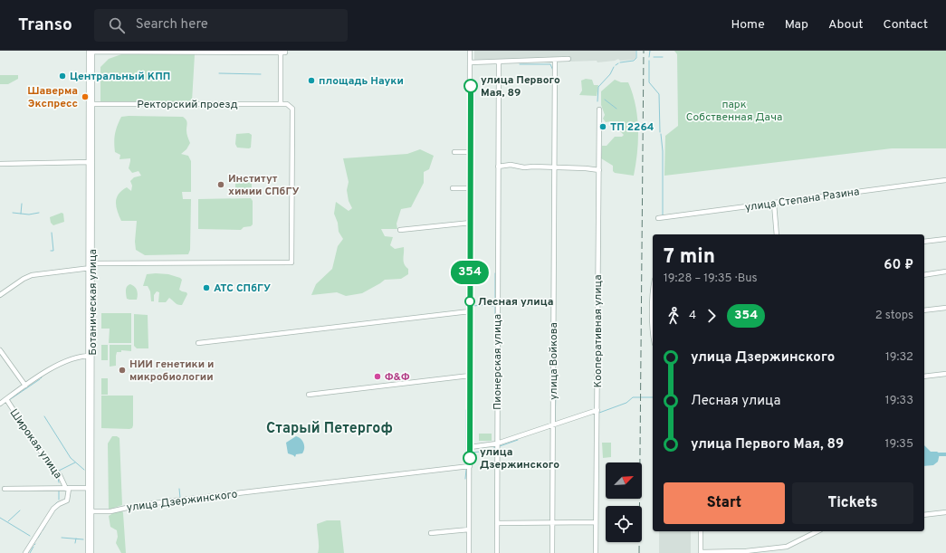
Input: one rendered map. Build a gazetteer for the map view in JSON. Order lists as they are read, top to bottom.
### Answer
{
  "streets": {
    "street": [
      "Ректорский проезд",
      "улица Степана Разина",
      "Ботаническая улица",
      "Кооперативная улица",
      "улица Войкова",
      "Пионерская улица",
      "Широкая улица",
      "улица Дзержинского"
    ]
  },
  "crossings": [
    ["Ректорский проезд", "Ботаническая улица"],
    ["Ботаническая улица", "улица Дзержинского"]
  ],
  "districts": ["Старый Петергоф"],
  "parks": ["парк Собственная Дача"],
  "places": [
    "Центральный КПП",
    "площадь Науки",
    "улица Первого Мая, 89",
    "Шаверма Экспресс",
    "ТП 2264",
    "Институт химии СПбГУ",
    "АТС СПбГУ",
    "Лесная улица",
    "НИИ генетики и микробиологии",
    "Ф&Ф",
    "улица Дзержинского"
  ],
  "lines": ["bus line 354"],
  "north": "top right",
  "page": {
    "header": "Transo",
    "search": "Search here",
    "nav": [
      "Home",
      "Map",
      "About",
      "Contact"
    ],
    "on_map": "354",
    "heading": ["7 min", "19:28 – 19:35 · Bus", "60 ₽"],
    "legs": ["4", "354", "2 stops"],
    "list": [
      {
        "name": "улица Дзержинского",
        "value": "19:32"
      },
      {
        "name": "Лесная улица",
        "value": "19:33"
      },
      {
        "name": "улица Первого Мая, 89",
        "value": "19:35"
      }
    ],
    "buttons": ["Start", "Tickets"]
  }
}
